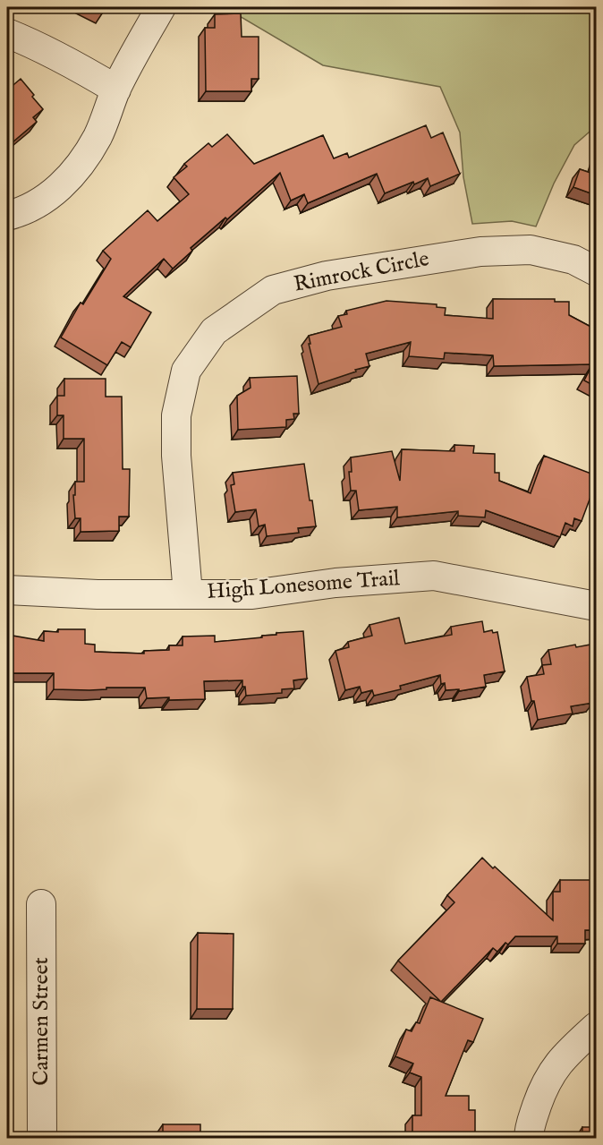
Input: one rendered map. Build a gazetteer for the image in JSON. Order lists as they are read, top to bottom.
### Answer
{
  "streets": {
    "street": ["Rimrock Circle", "High Lonesome Trail", "Carmen Street"]
  },
  "crossings": [
    ["Rimrock Circle", "High Lonesome Trail"]
  ]
}
